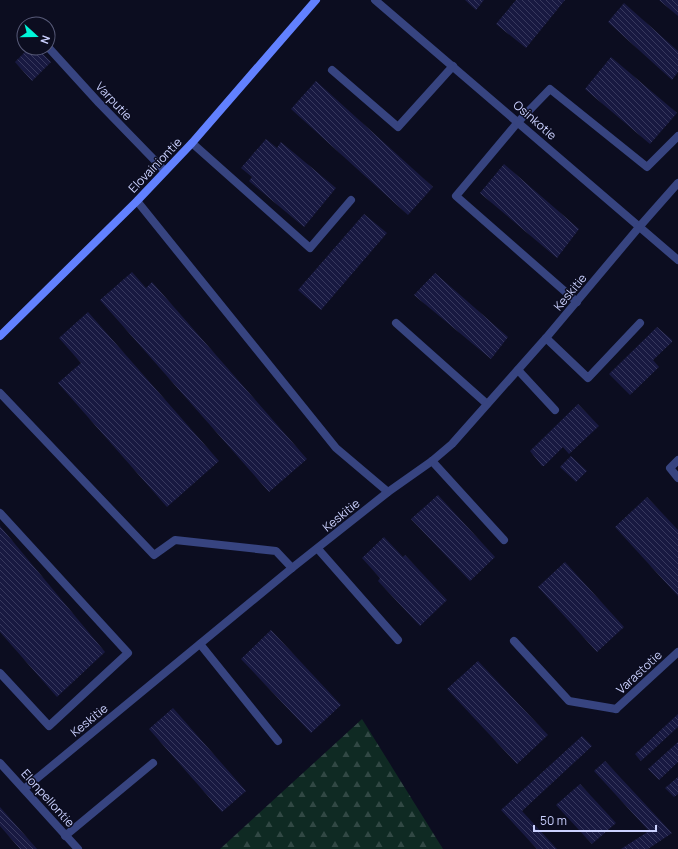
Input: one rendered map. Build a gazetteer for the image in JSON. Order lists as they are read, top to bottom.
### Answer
{
  "streets": {
    "main road": ["Elovainiontie"],
    "street": [
      "Varputie",
      "Osinkotie",
      "Keskitie",
      "Varastotie",
      "Elonpellontie"
    ]
  },
  "crossings": [
    ["Varputie", "Elovainiontie"],
    ["Osinkotie", "Keskitie"],
    ["Keskitie", "Elonpellontie"]
  ],
  "scale_bar": "50 m",
  "north": "right"
}
